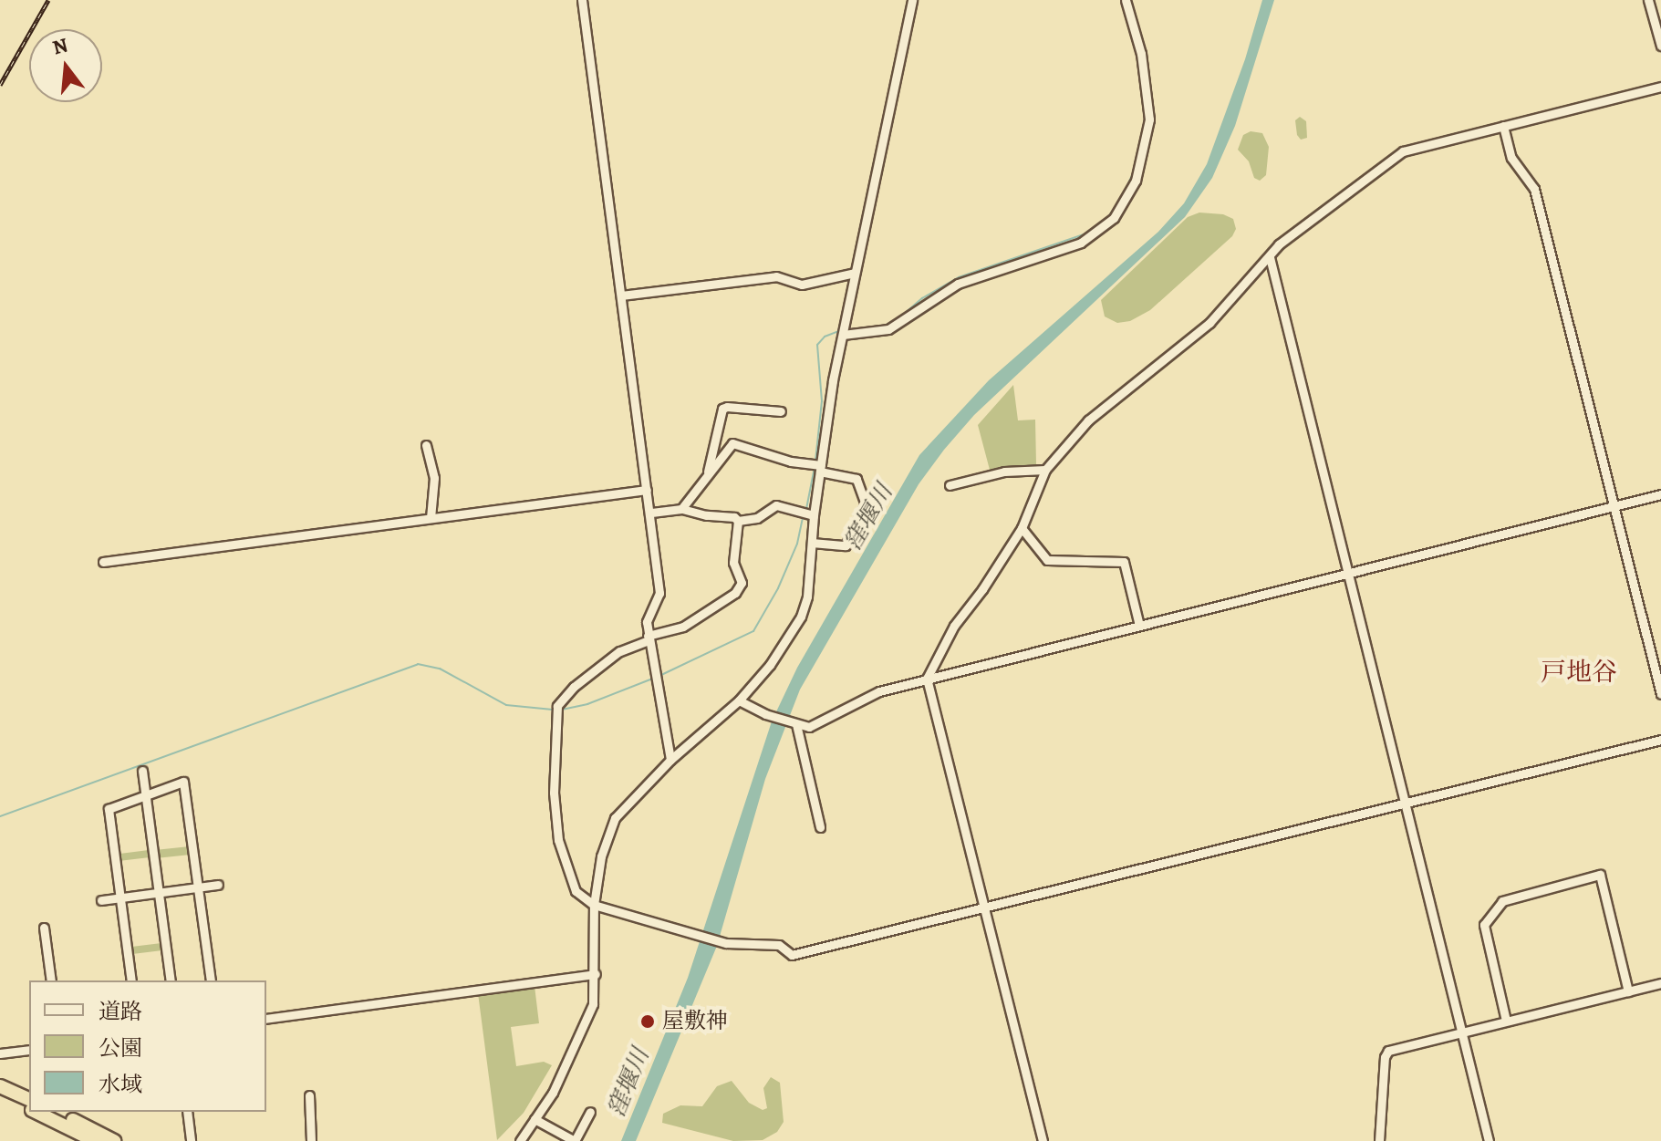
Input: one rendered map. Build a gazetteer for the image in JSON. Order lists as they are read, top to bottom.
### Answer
{
  "districts": ["戸地谷"],
  "water": ["窪堰川"],
  "places": ["屋敷神"],
  "legend": ["道路", "公園", "水域"],
  "north": "top"
}
